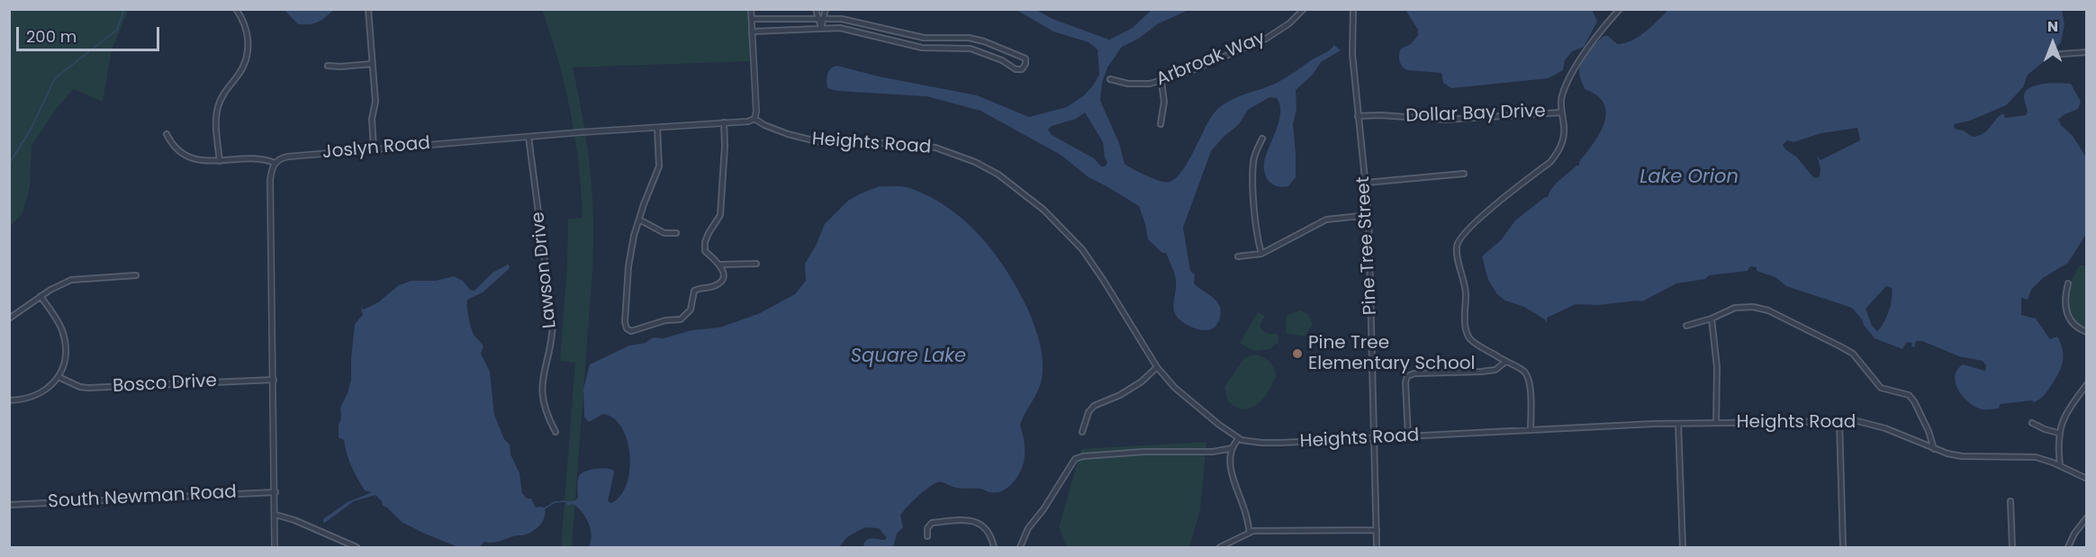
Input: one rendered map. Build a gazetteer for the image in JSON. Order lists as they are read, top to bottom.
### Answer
{
  "streets": {
    "street": [
      "Arbroak Way",
      "Dollar Bay Drive",
      "Heights Road",
      "Joslyn Road",
      "Pine Tree Street",
      "Lawson Drive",
      "Bosco Drive",
      "South Newman Road"
    ]
  },
  "crossings": [
    ["Dollar Bay Drive", "Pine Tree Street"],
    ["Heights Road", "Joslyn Road"],
    ["Heights Road", "Pine Tree Street"],
    ["Joslyn Road", "Lawson Drive"]
  ],
  "water": ["Lake Orion", "Square Lake"],
  "places": ["Pine Tree Elementary School"],
  "scale_bar": "200 m",
  "north": "top"
}
